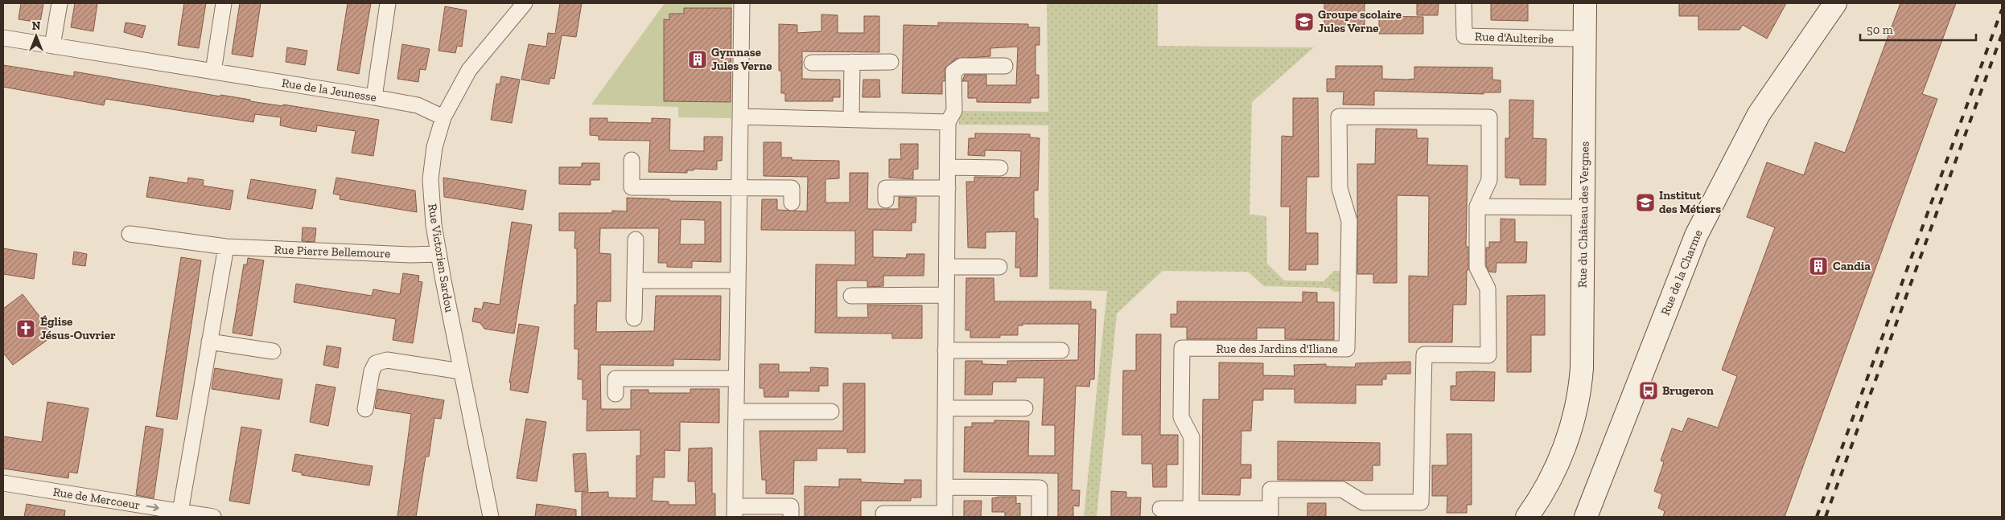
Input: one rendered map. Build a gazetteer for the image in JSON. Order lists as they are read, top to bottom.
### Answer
{
  "streets": {
    "main road": ["Rue du Château des Vergnes", "Rue de la Charme"],
    "street": [
      "Rue d'Aulteribe",
      "Rue de la Jeunesse",
      "Rue Pierre Bellemoure",
      "Rue Victorien Sardou",
      "Rue des Jardins d'Iliane",
      "Rue de Mercoeur"
    ]
  },
  "crossings": [
    ["Rue d'Aulteribe", "Rue du Château des Vergnes"],
    ["Rue de la Jeunesse", "Rue Victorien Sardou"],
    ["Rue Pierre Bellemoure", "Rue Victorien Sardou"]
  ],
  "one_way": ["Rue de Mercoeur"],
  "places": {
    "school or university": ["Groupe scolaire Jules Verne", "Institut des Métiers"],
    "building": ["Gymnase Jules Verne", "Candia"],
    "church": ["Église Jésus-Ouvrier"],
    "bus stop": ["Brugeron"]
  },
  "scale_bar": "50 m",
  "north": "top"
}
